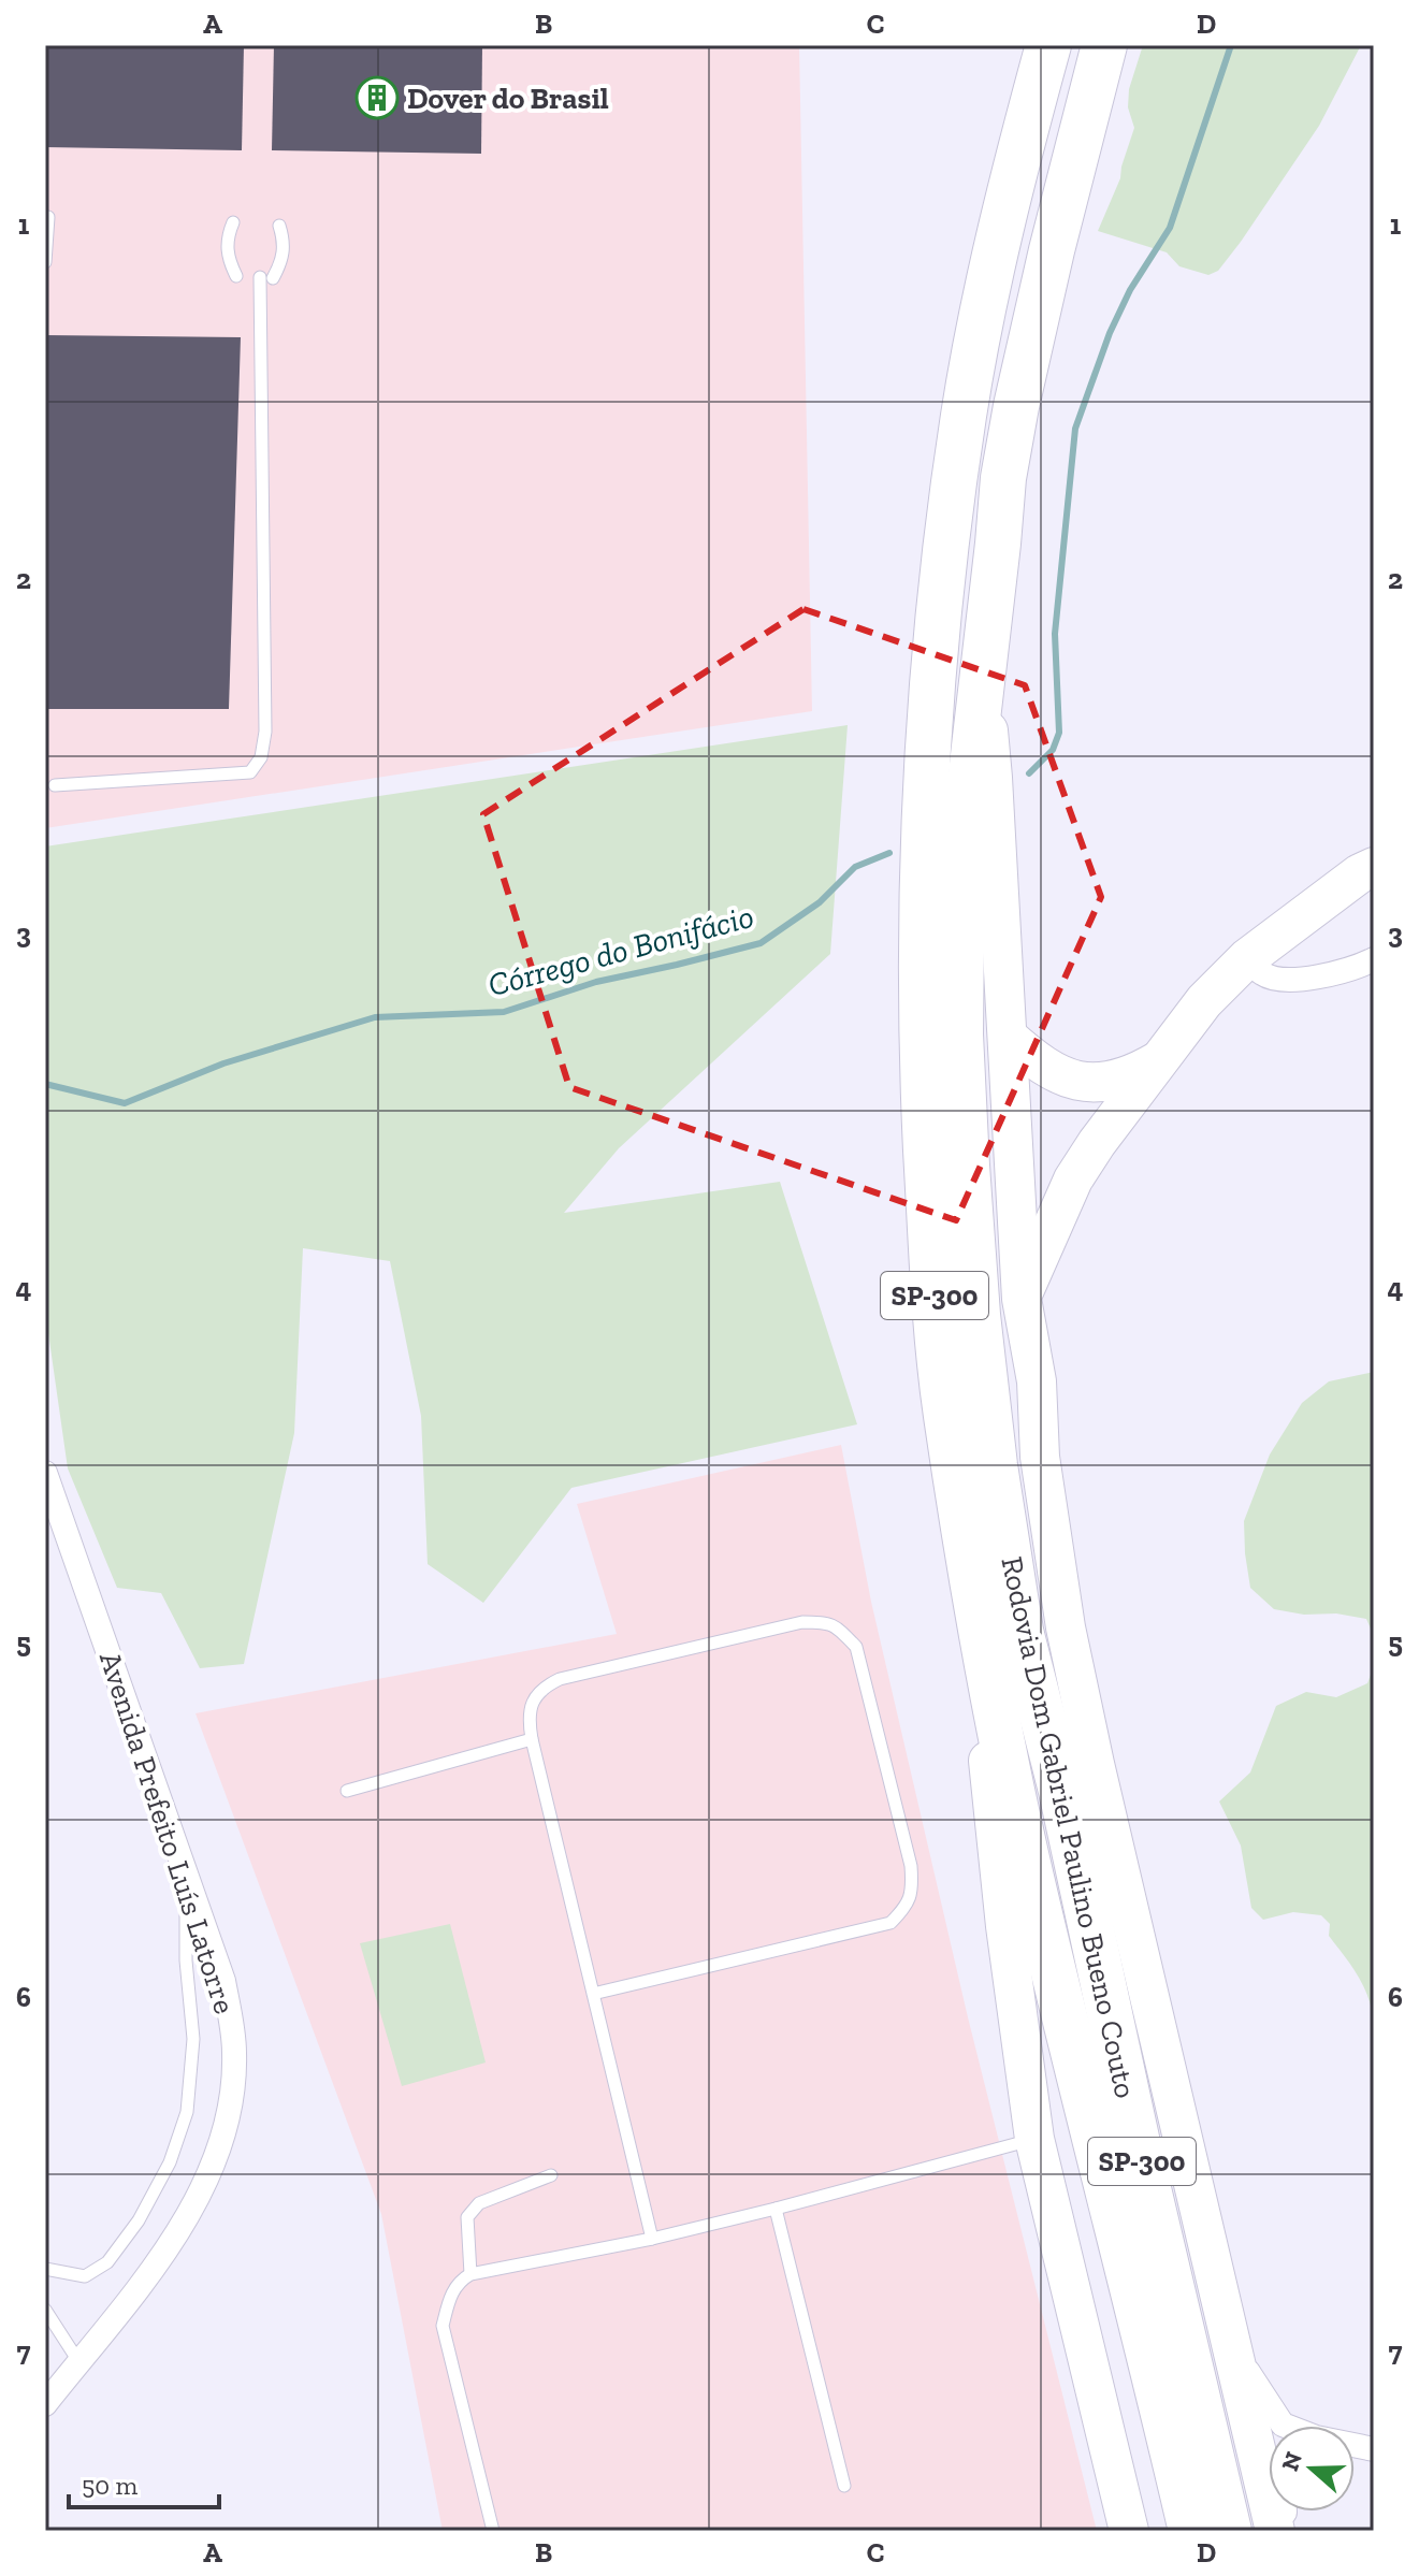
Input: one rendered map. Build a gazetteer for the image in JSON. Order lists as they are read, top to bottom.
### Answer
{
  "streets": {
    "highway": ["SP-300", "Rodovia Dom Gabriel Paulino Bueno Couto"],
    "street": ["Avenida Prefeito Luís Latorre"]
  },
  "water": ["Córrego do Bonifácio"],
  "places": {
    "building": ["Dover do Brasil"]
  },
  "scale_bar": "50 m",
  "north": "left",
  "grid": {
    "columns": [
      "A",
      "B",
      "C",
      "D"
    ],
    "rows": [
      "1",
      "2",
      "3",
      "4",
      "5",
      "6",
      "7"
    ]
  }
}
